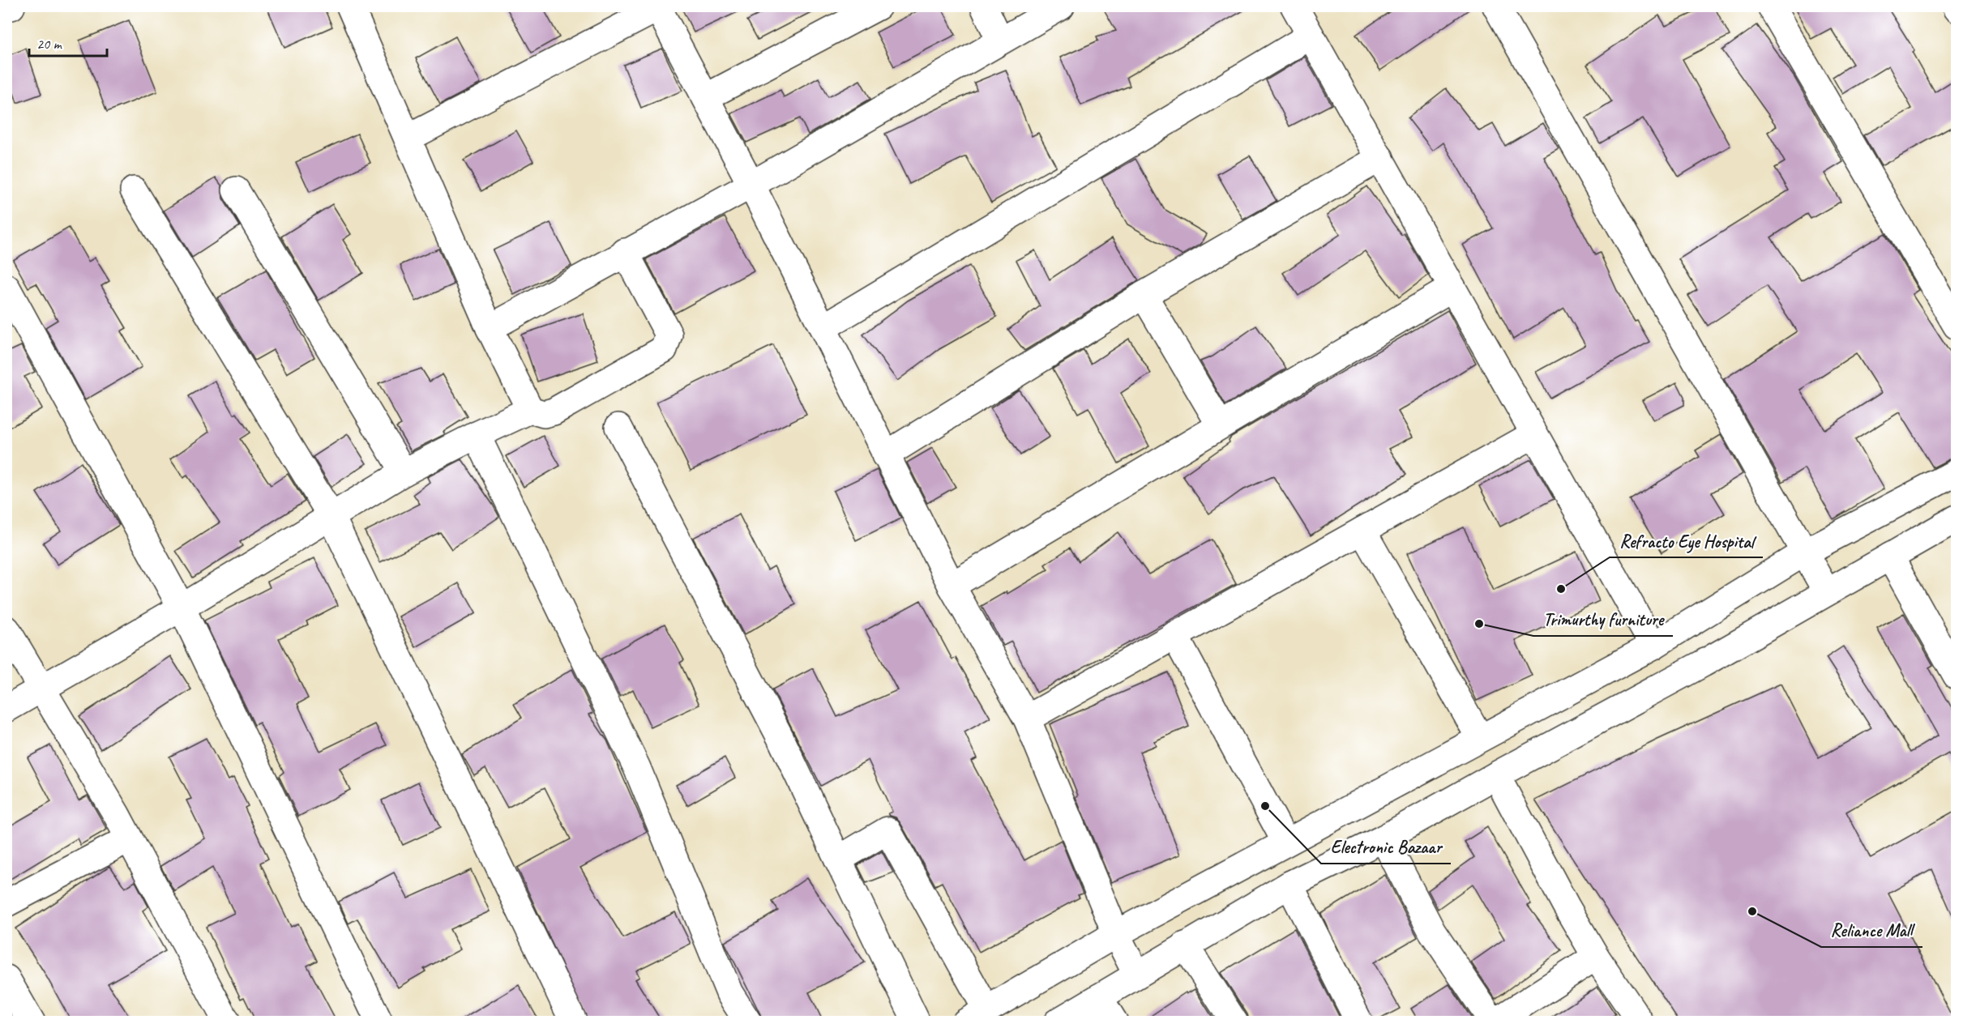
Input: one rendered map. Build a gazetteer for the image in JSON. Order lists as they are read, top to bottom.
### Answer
{
  "places": [
    "Refracto Eye Hospital",
    "Trimurthy furniture",
    "Electronic Bazaar",
    "Reliance Mall"
  ],
  "scale_bar": "20 m"
}
